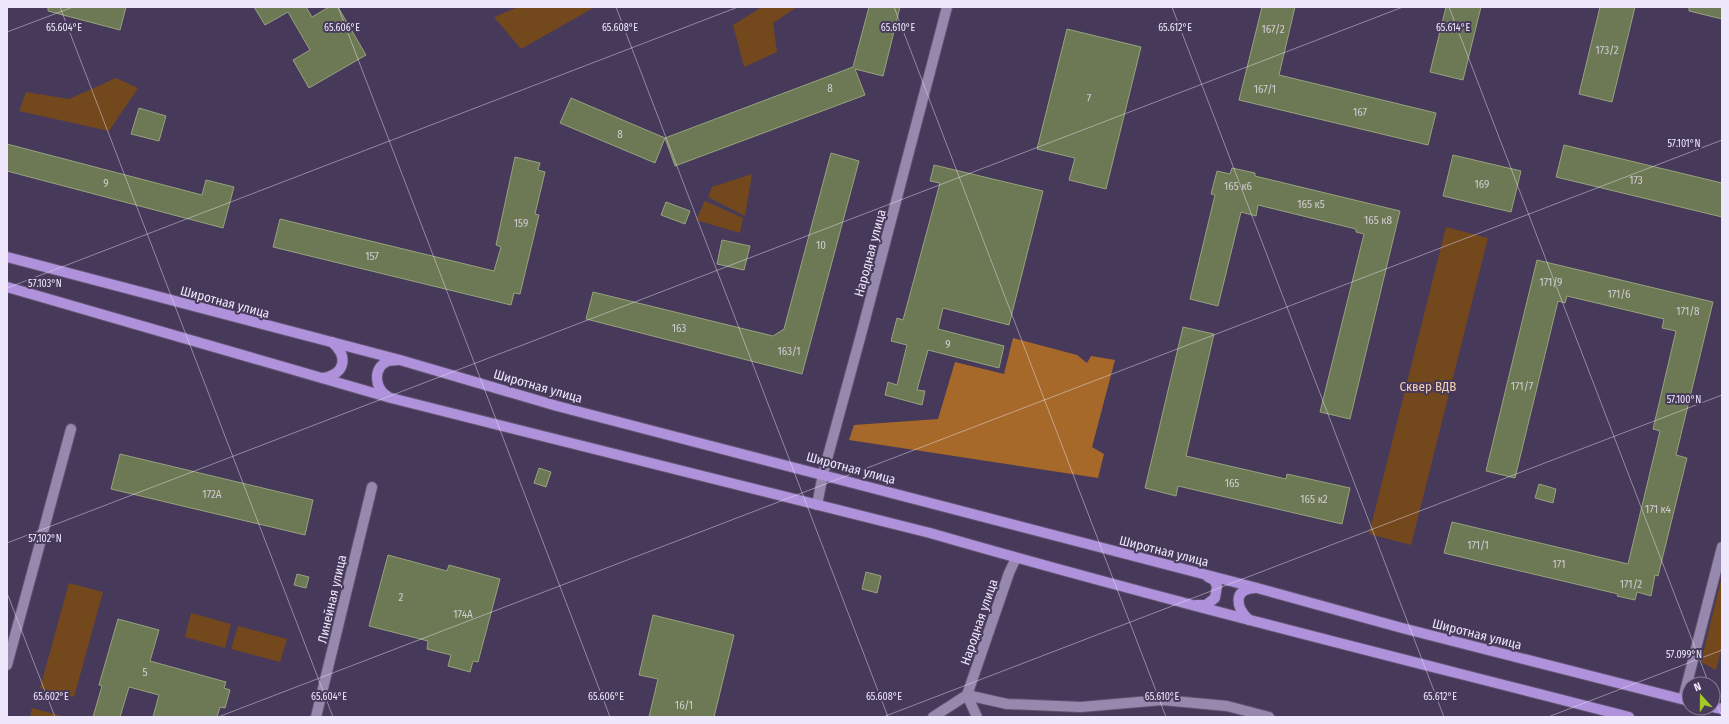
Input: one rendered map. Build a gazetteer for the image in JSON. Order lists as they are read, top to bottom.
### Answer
{
  "streets": {
    "main road": ["Широтная улица"],
    "street": ["Народная улица", "Линейная улица"]
  },
  "crossings": [
    ["Народная улица", "Широтная улица"]
  ],
  "parks": ["Сквер ВДВ"],
  "house_numbers": [
    "167/2",
    "173/2",
    "8",
    "167/1",
    "7",
    "167",
    "8",
    "173",
    "9",
    "169",
    "165 к6",
    "165 к5",
    "165 к8",
    "159",
    "10",
    "157",
    "171/9",
    "171/6",
    "171/8",
    "163",
    "9",
    "163/1",
    "171/7",
    "165",
    "172А",
    "165 к2",
    "171 к4",
    "171/1",
    "171",
    "171/2",
    "2",
    "174А",
    "5",
    "16/1"
  ],
  "north": "top",
  "coordinates": [
    "65.614°E",
    "65.604°E",
    "65.606°E",
    "65.608°E",
    "65.610°E",
    "65.612°E",
    "57.101°N",
    "57.103°N",
    "57.100°N",
    "57.102°N",
    "57.099°N",
    "65.602°E"
  ]
}
